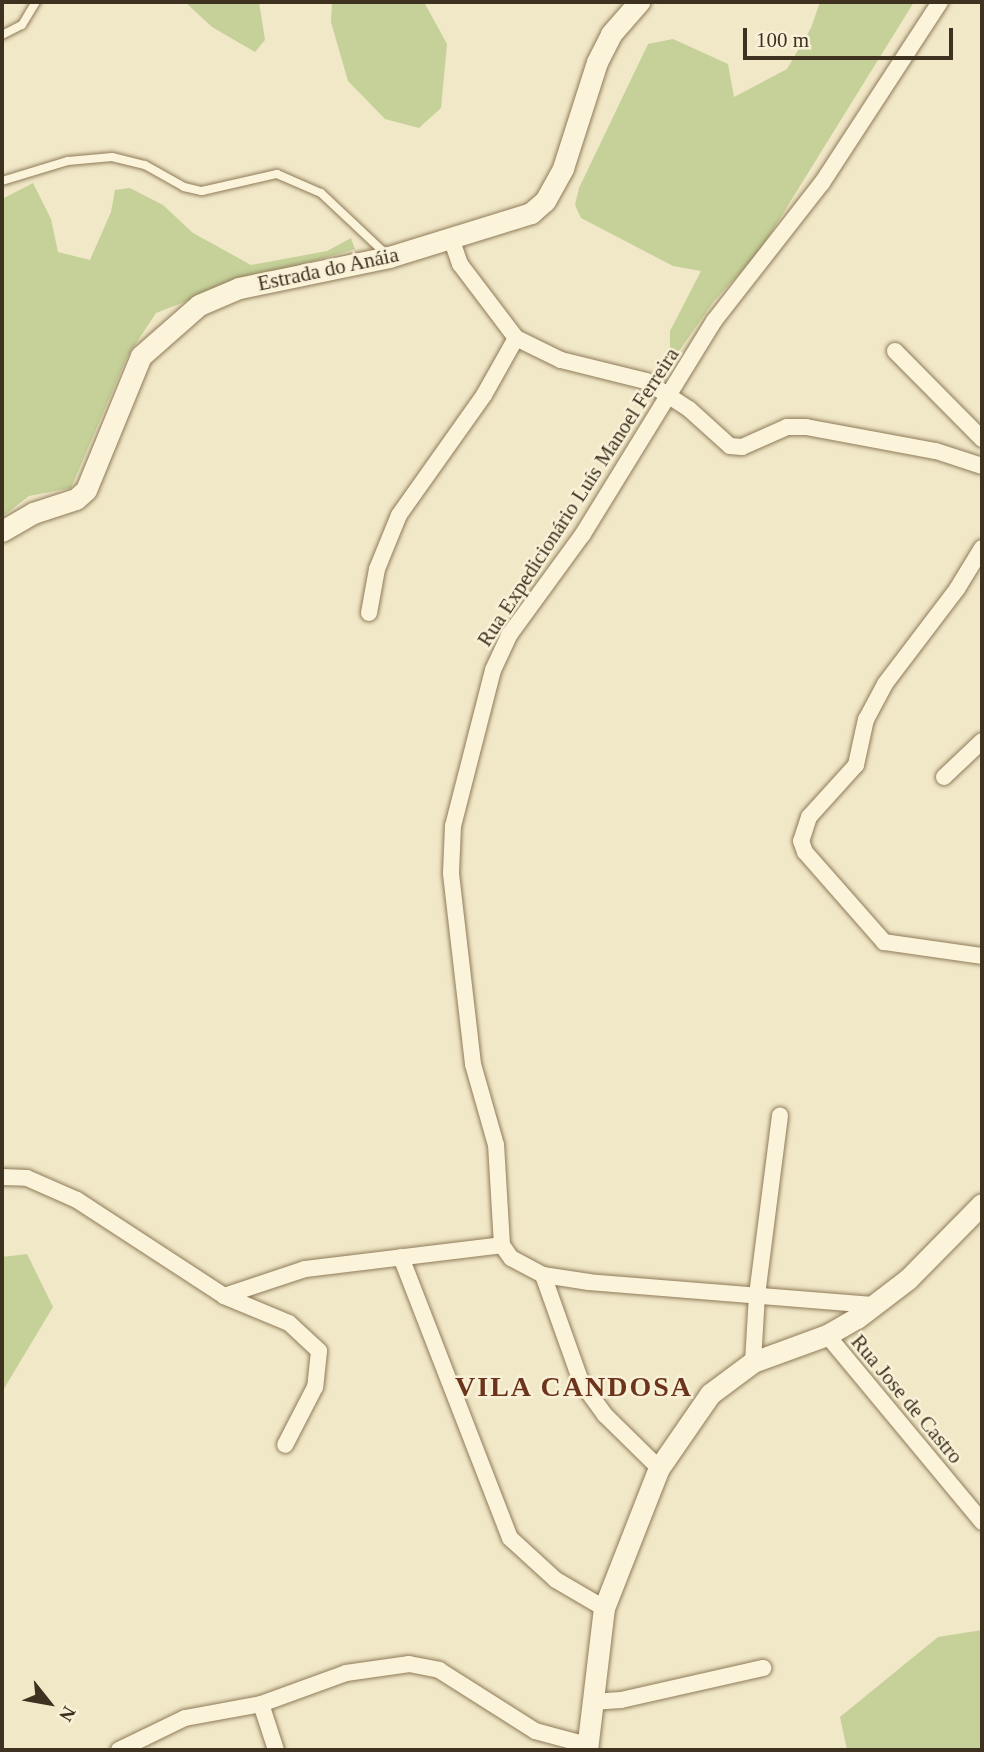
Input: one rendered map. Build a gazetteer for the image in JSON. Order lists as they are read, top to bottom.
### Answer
{
  "streets": {
    "street": ["Estrada do Anáia", "Rua Expedicionário Luís Manoel Ferreira", "Rua Jose de Castro"]
  },
  "districts": ["VILA CANDOSA"],
  "scale_bar": "100 m",
  "north": "bottom right"
}
